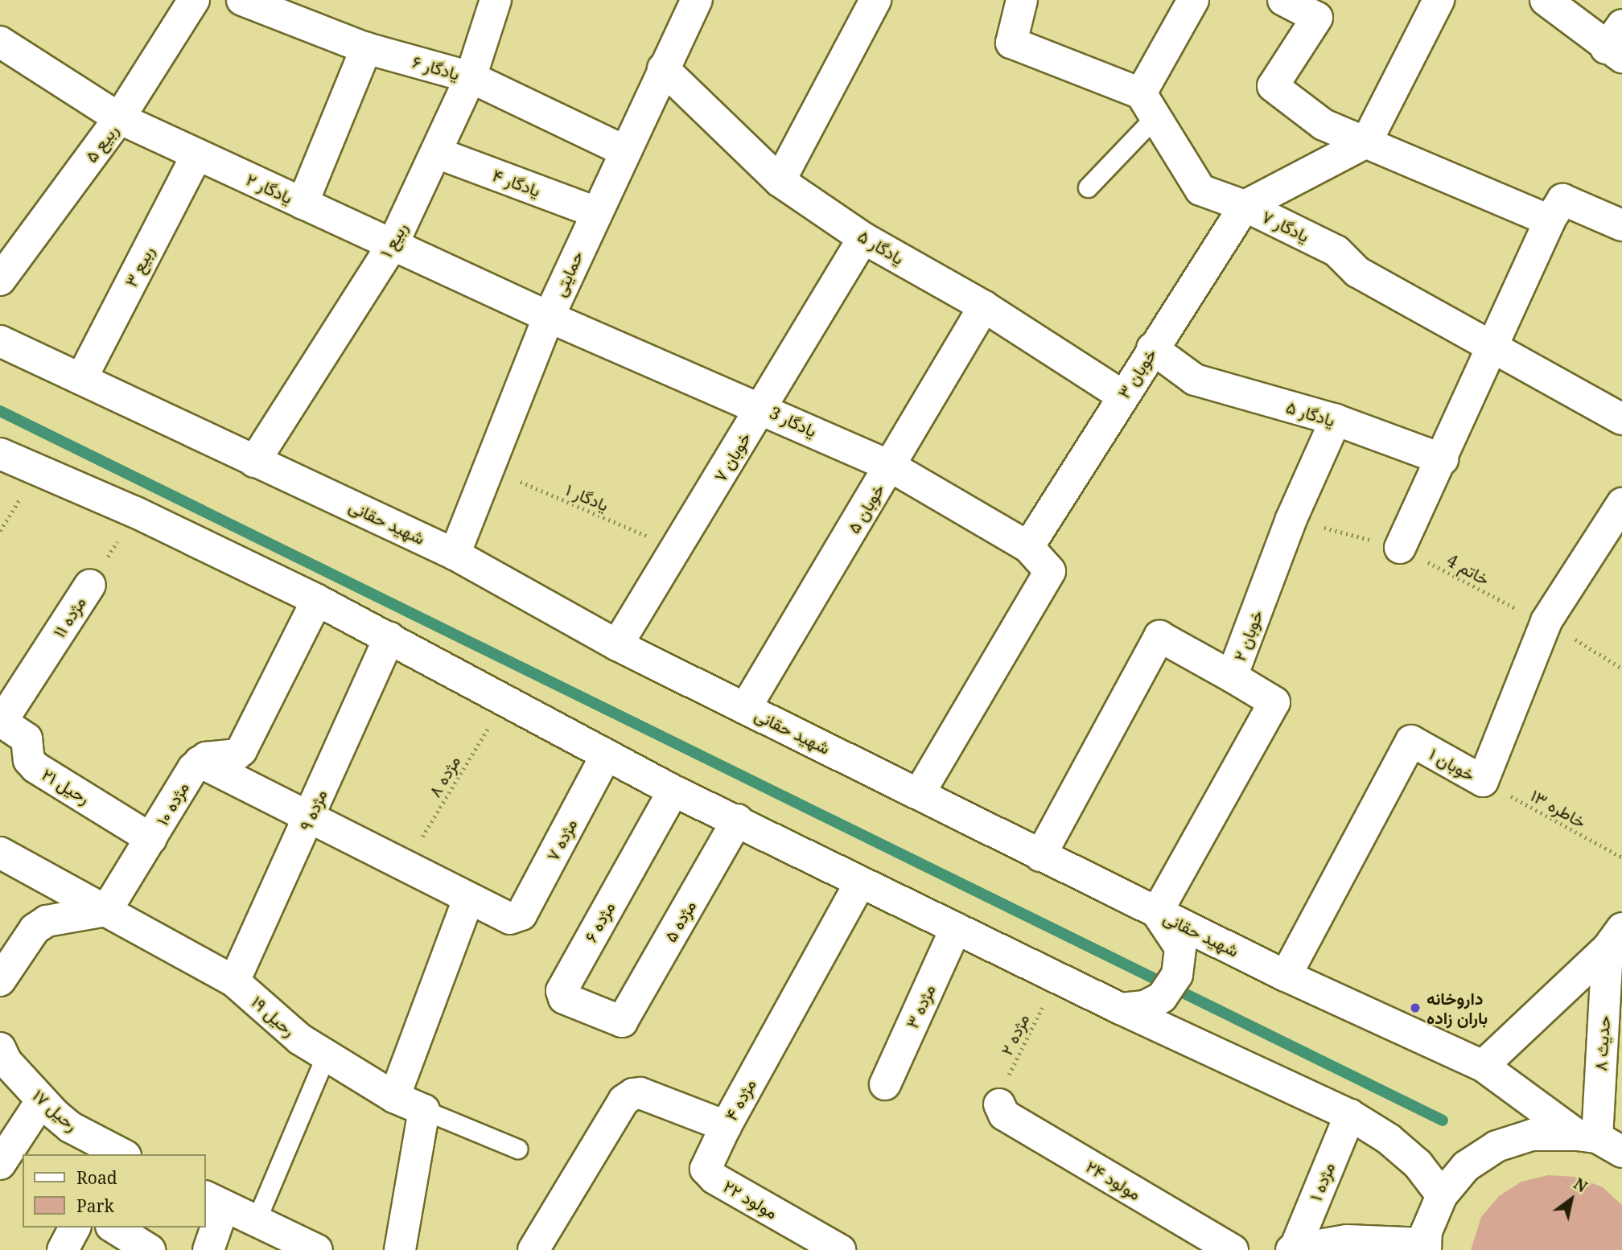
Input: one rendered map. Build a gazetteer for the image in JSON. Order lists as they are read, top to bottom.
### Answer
{
  "streets": {
    "street": [
      "یادگار ۶",
      "ربیع ۵",
      "یادگار ۴",
      "یادگار ۲",
      "یادگار ۷",
      "ربیع ۱",
      "یادگار ۵",
      "ربیع ۳",
      "حمایتی",
      "خوبان ۳",
      "یادگار 3",
      "خوبان ۷",
      "خوبان ۵",
      "شهید حقانی",
      "مژده ۱۱",
      "خوبان ۲",
      "خوبان ۱",
      "رحیل ۲۱",
      "مژده ۱۰",
      "مژده ۹",
      "مژده ۷",
      "مژده ۵",
      "مژده ۶",
      "مژده ۳",
      "رحیل ۱۹",
      "حدیث ۸",
      "مژده ۴",
      "رحیل ۱۷",
      "مولود ۲۴",
      "مژده ۱",
      "مولود ۲۲"
    ],
    "path": [
      "یادگار ۱",
      "خاتم 4",
      "مژده ۸",
      "خاطره ۱۳",
      "مژده ۲"
    ]
  },
  "crossings": [
    ["یادگار ۶", "ربیع ۱"],
    ["یادگار ۶", "حمایتی"],
    ["ربیع ۵", "یادگار ۲"],
    ["یادگار ۴", "ربیع ۱"],
    ["یادگار ۴", "حمایتی"],
    ["یادگار ۲", "ربیع ۱"],
    ["یادگار ۲", "ربیع ۳"],
    ["یادگار ۲", "حمایتی"],
    ["یادگار ۲", "یادگار 3"],
    ["یادگار ۷", "خوبان ۳"],
    ["ربیع ۱", "شهید حقانی"],
    ["یادگار ۵", "حمایتی"],
    ["یادگار ۵", "خوبان ۳"],
    ["یادگار ۵", "خوبان ۷"],
    ["یادگار ۵", "خوبان ۵"],
    ["یادگار ۵", "خوبان ۲"],
    ["ربیع ۳", "شهید حقانی"],
    ["حمایتی", "یادگار 3"],
    ["حمایتی", "یادگار ۱"],
    ["حمایتی", "شهید حقانی"],
    ["خوبان ۳", "یادگار 3"],
    ["یادگار 3", "خوبان ۷"],
    ["یادگار 3", "خوبان ۵"],
    ["خوبان ۷", "یادگار ۱"],
    ["خوبان ۷", "شهید حقانی"],
    ["خوبان ۵", "شهید حقانی"],
    ["شهید حقانی", "خوبان ۲"],
    ["شهید حقانی", "خوبان ۱"],
    ["شهید حقانی", "حدیث ۸"],
    ["خاتم 4", "خوبان ۲"],
    ["خاتم 4", "خوبان ۱"],
    ["مژده ۱۱", "رحیل ۲۱"],
    ["خوبان ۱", "خاطره ۱۳"],
    ["رحیل ۲۱", "مژده ۱۰"],
    ["مژده ۱۰", "رحیل ۱۹"],
    ["مژده ۹", "رحیل ۱۹"],
    ["مژده ۵", "مژده ۶"],
    ["مژده ۲", "مولود ۲۴"],
    ["مژده ۴", "مولود ۲۲"]
  ],
  "places": ["داروخانه باران زاده"],
  "legend": ["Road", "Park"],
  "north": "top right"
}
